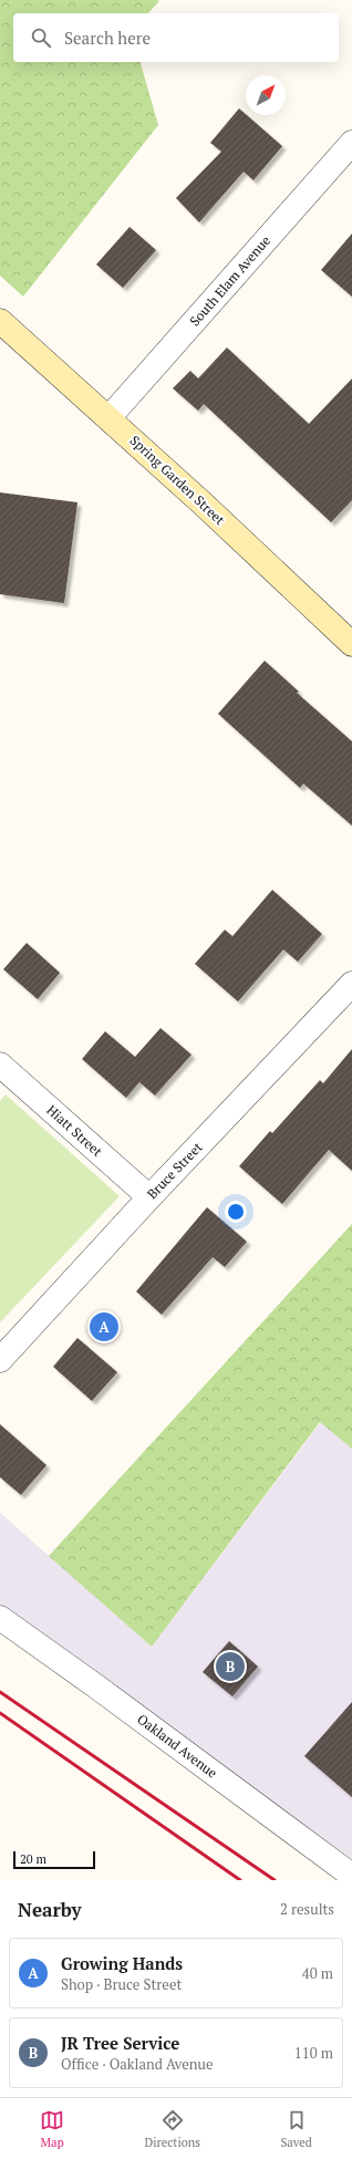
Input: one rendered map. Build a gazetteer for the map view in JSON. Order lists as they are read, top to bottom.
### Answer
{
  "streets": {
    "main road": ["Spring Garden Street"],
    "street": [
      "South Elam Avenue",
      "Hiatt Street",
      "Bruce Street",
      "Oakland Avenue"
    ]
  },
  "crossings": [
    ["South Elam Avenue", "Spring Garden Street"],
    ["Hiatt Street", "Bruce Street"]
  ],
  "scale_bar": "20 m",
  "north": "top right",
  "page": {
    "search": "Search here",
    "pins": ["A", "B"],
    "scale": "20 m",
    "heading": ["Nearby", "2 results"],
    "list": [
      {
        "mark": "A",
        "name": "Growing Hands",
        "note": "Shop · Bruce Street",
        "value": "40 m"
      },
      {
        "mark": "B",
        "name": "JR Tree Service",
        "note": "Office · Oakland Avenue",
        "value": "110 m"
      }
    ],
    "nav": ["Map", "Directions", "Saved"]
  }
}
